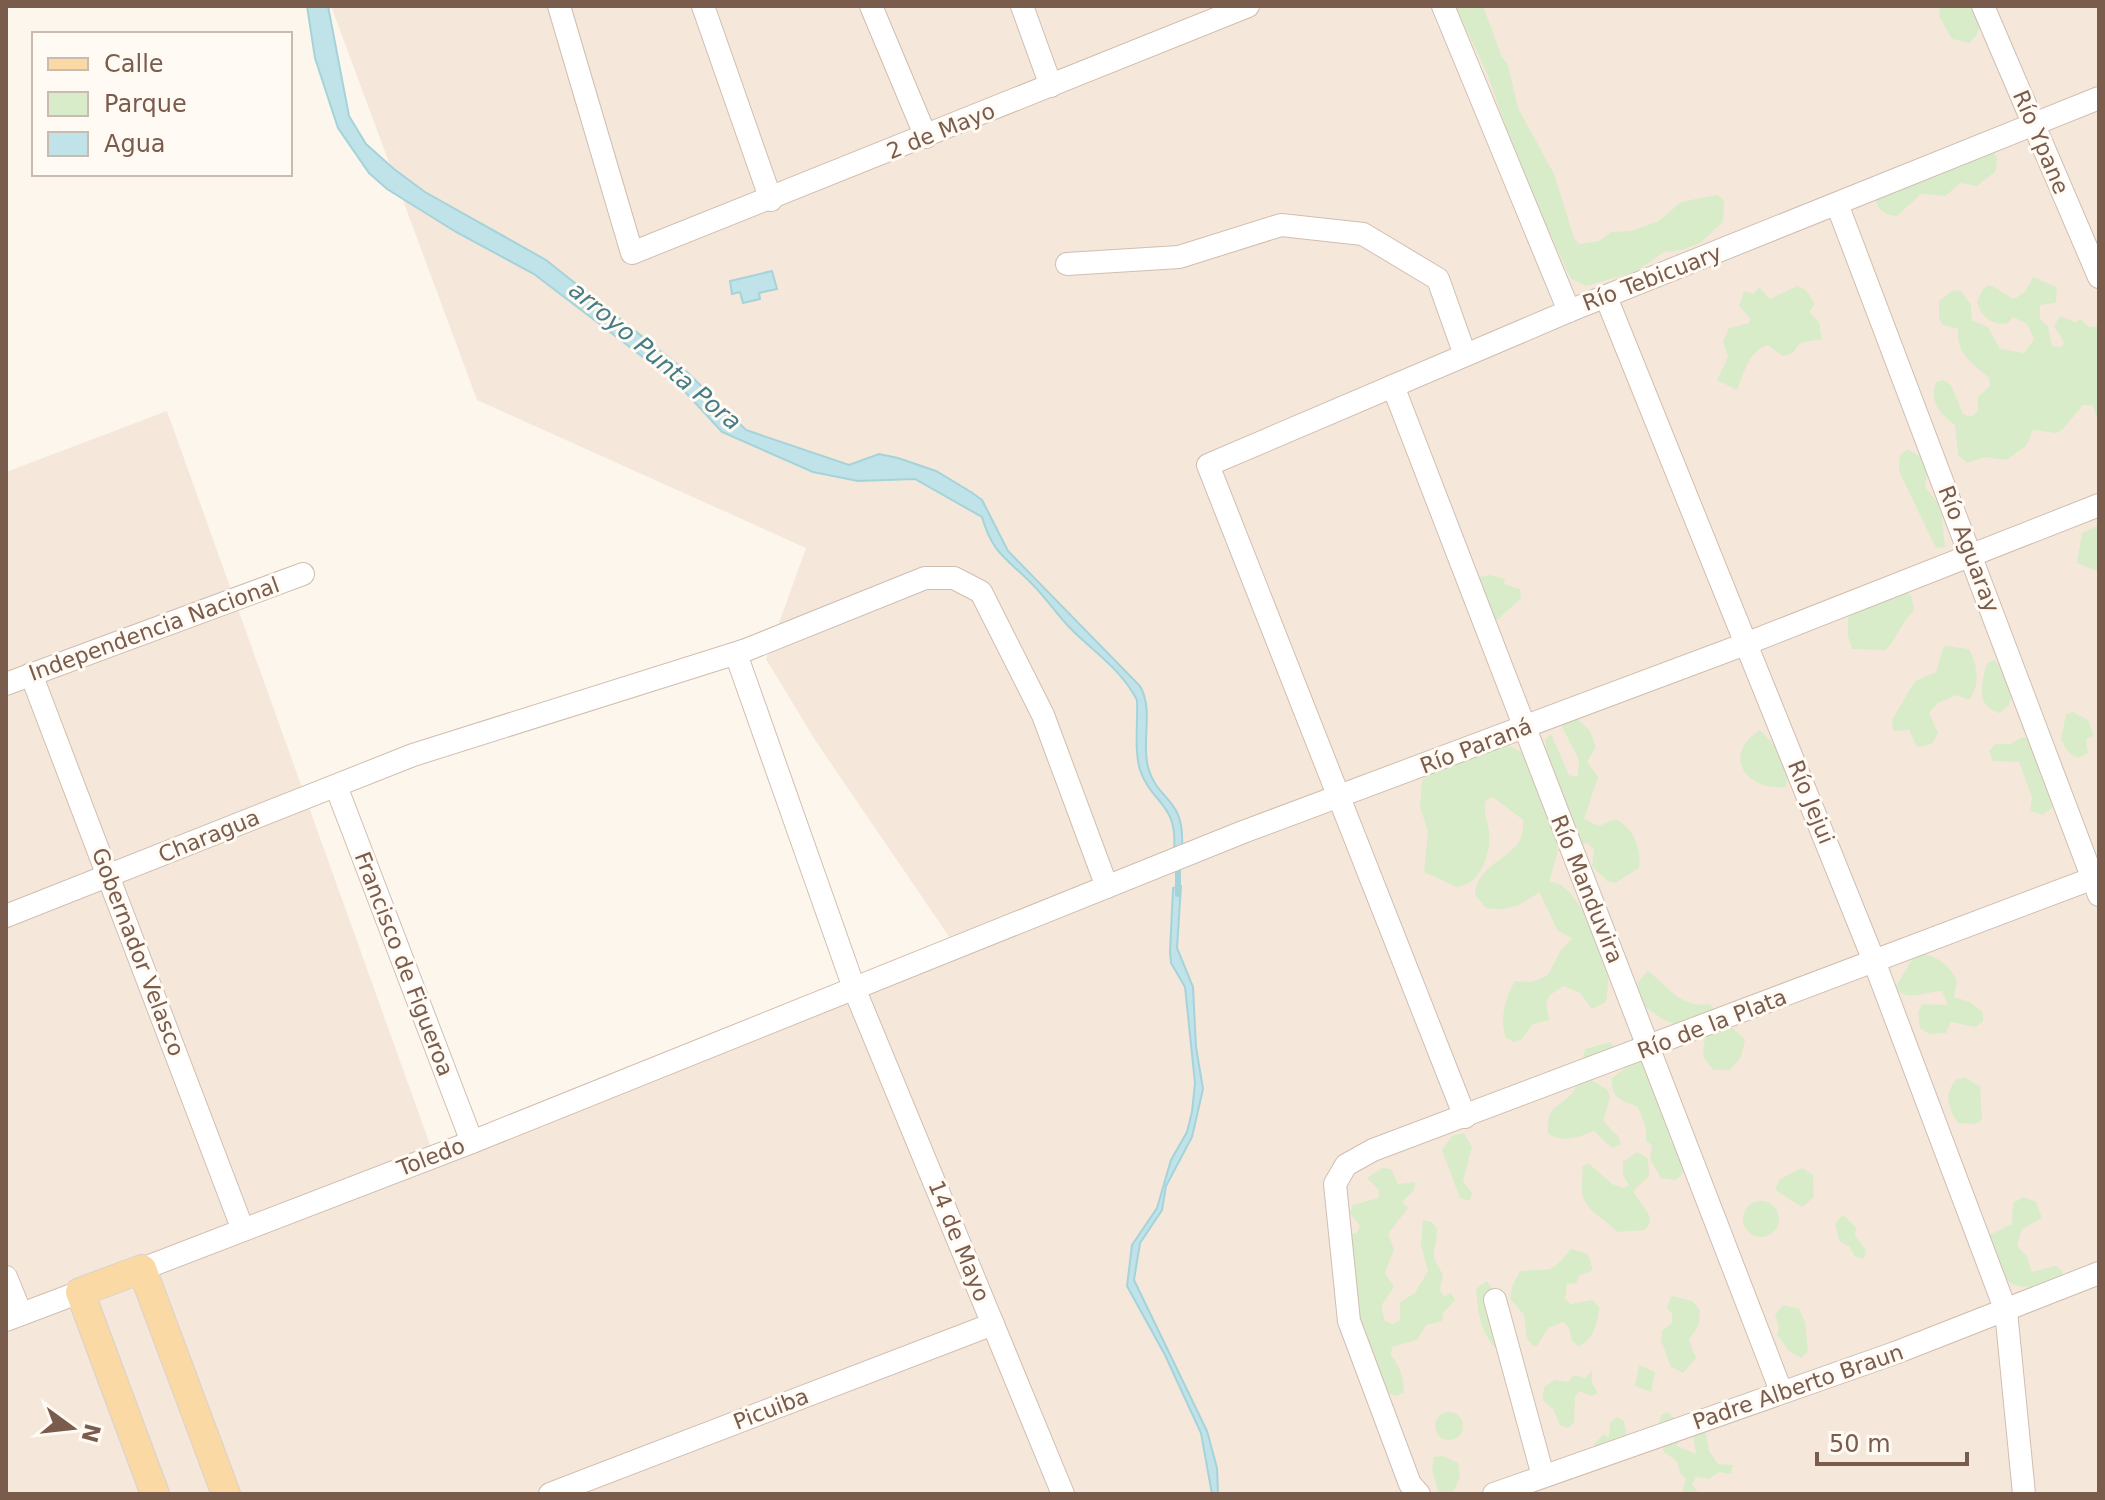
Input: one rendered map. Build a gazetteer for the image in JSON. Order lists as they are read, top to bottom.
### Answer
{
  "streets": {
    "main road": ["Toledo"],
    "street": [
      "2 de Mayo",
      "Río Ypane",
      "Río Tebicuary",
      "Río Aguaray",
      "Independencia Nacional",
      "Río Paraná",
      "Río Jejui",
      "Charagua",
      "Río Manduvira",
      "Gobernador Velasco",
      "Francisco de Figueroa",
      "Río de la Plata",
      "14 de Mayo",
      "Padre Alberto Braun",
      "Picuiba"
    ]
  },
  "crossings": [
    ["Río Ypane", "Río Tebicuary"],
    ["Río Tebicuary", "Río Aguaray"],
    ["Río Tebicuary", "Río Paraná"],
    ["Río Tebicuary", "Río Jejui"],
    ["Río Tebicuary", "Río Manduvira"],
    ["Río Aguaray", "Río Paraná"],
    ["Río Aguaray", "Río de la Plata"],
    ["Independencia Nacional", "Gobernador Velasco"],
    ["Río Paraná", "Río Jejui"],
    ["Río Paraná", "Charagua"],
    ["Río Paraná", "Río Manduvira"],
    ["Río Paraná", "Toledo"],
    ["Río Paraná", "14 de Mayo"],
    ["Río Jejui", "Río de la Plata"],
    ["Río Jejui", "Padre Alberto Braun"],
    ["Charagua", "Gobernador Velasco"],
    ["Charagua", "Francisco de Figueroa"],
    ["Charagua", "14 de Mayo"],
    ["Río Manduvira", "Río de la Plata"],
    ["Río Manduvira", "Padre Alberto Braun"],
    ["Gobernador Velasco", "Toledo"],
    ["Francisco de Figueroa", "Toledo"],
    ["Toledo", "14 de Mayo"],
    ["14 de Mayo", "Picuiba"]
  ],
  "water": ["arroyo Punta Pora"],
  "legend": ["Calle", "Parque", "Agua"],
  "scale_bar": "50 m",
  "north": "right"
}
